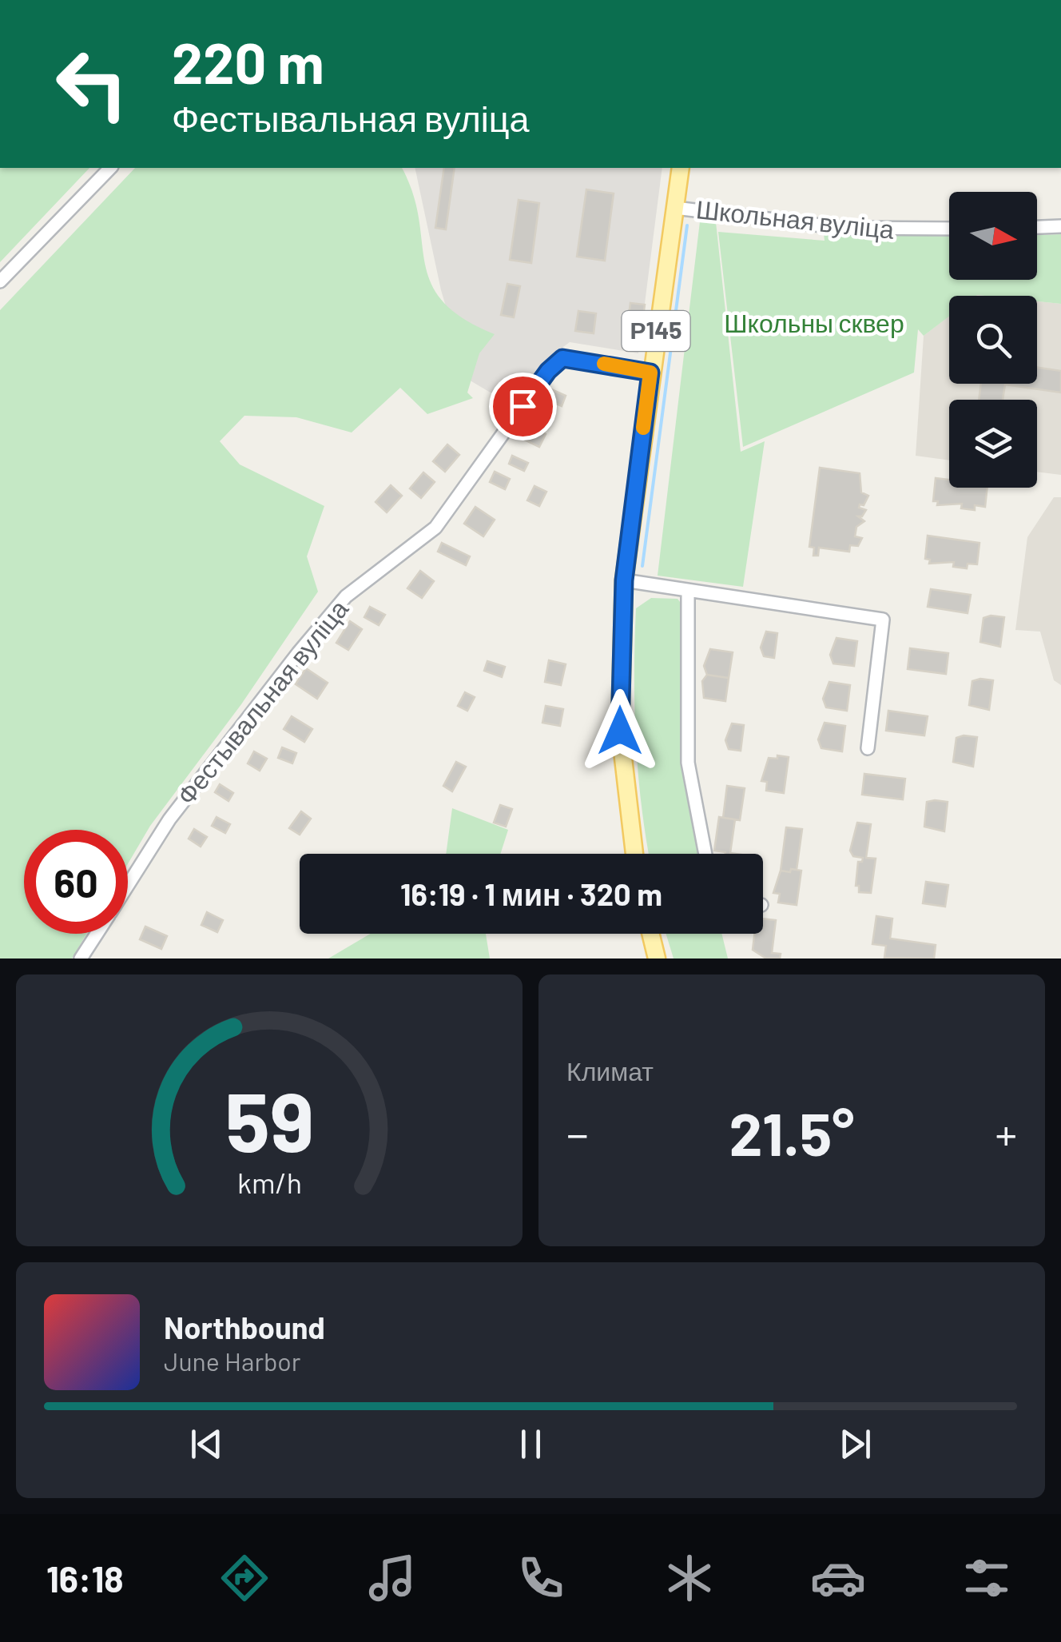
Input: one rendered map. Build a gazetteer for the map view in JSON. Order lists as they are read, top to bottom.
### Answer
{
  "streets": {
    "main road": ["Р145"],
    "street": ["Школьная вуліца", "Фестывальная вуліца"]
  },
  "crossings": [
    ["Школьная вуліца", "Р145"],
    ["Р145", "Фестывальная вуліца"]
  ],
  "parks": ["Школьны сквер"],
  "north": "right",
  "page": {
    "turn": ["220 m", "Фестывальная вуліца"],
    "limit": "60",
    "trip": "16:19 · 1 мин · 320 m",
    "tile": "Климат",
    "heat": ["−", "21.5°", "+"],
    "song": ["Northbound", "June Harbor"],
    "tabs": "16:18",
    "gauge": ["59", "km/h"]
  }
}
